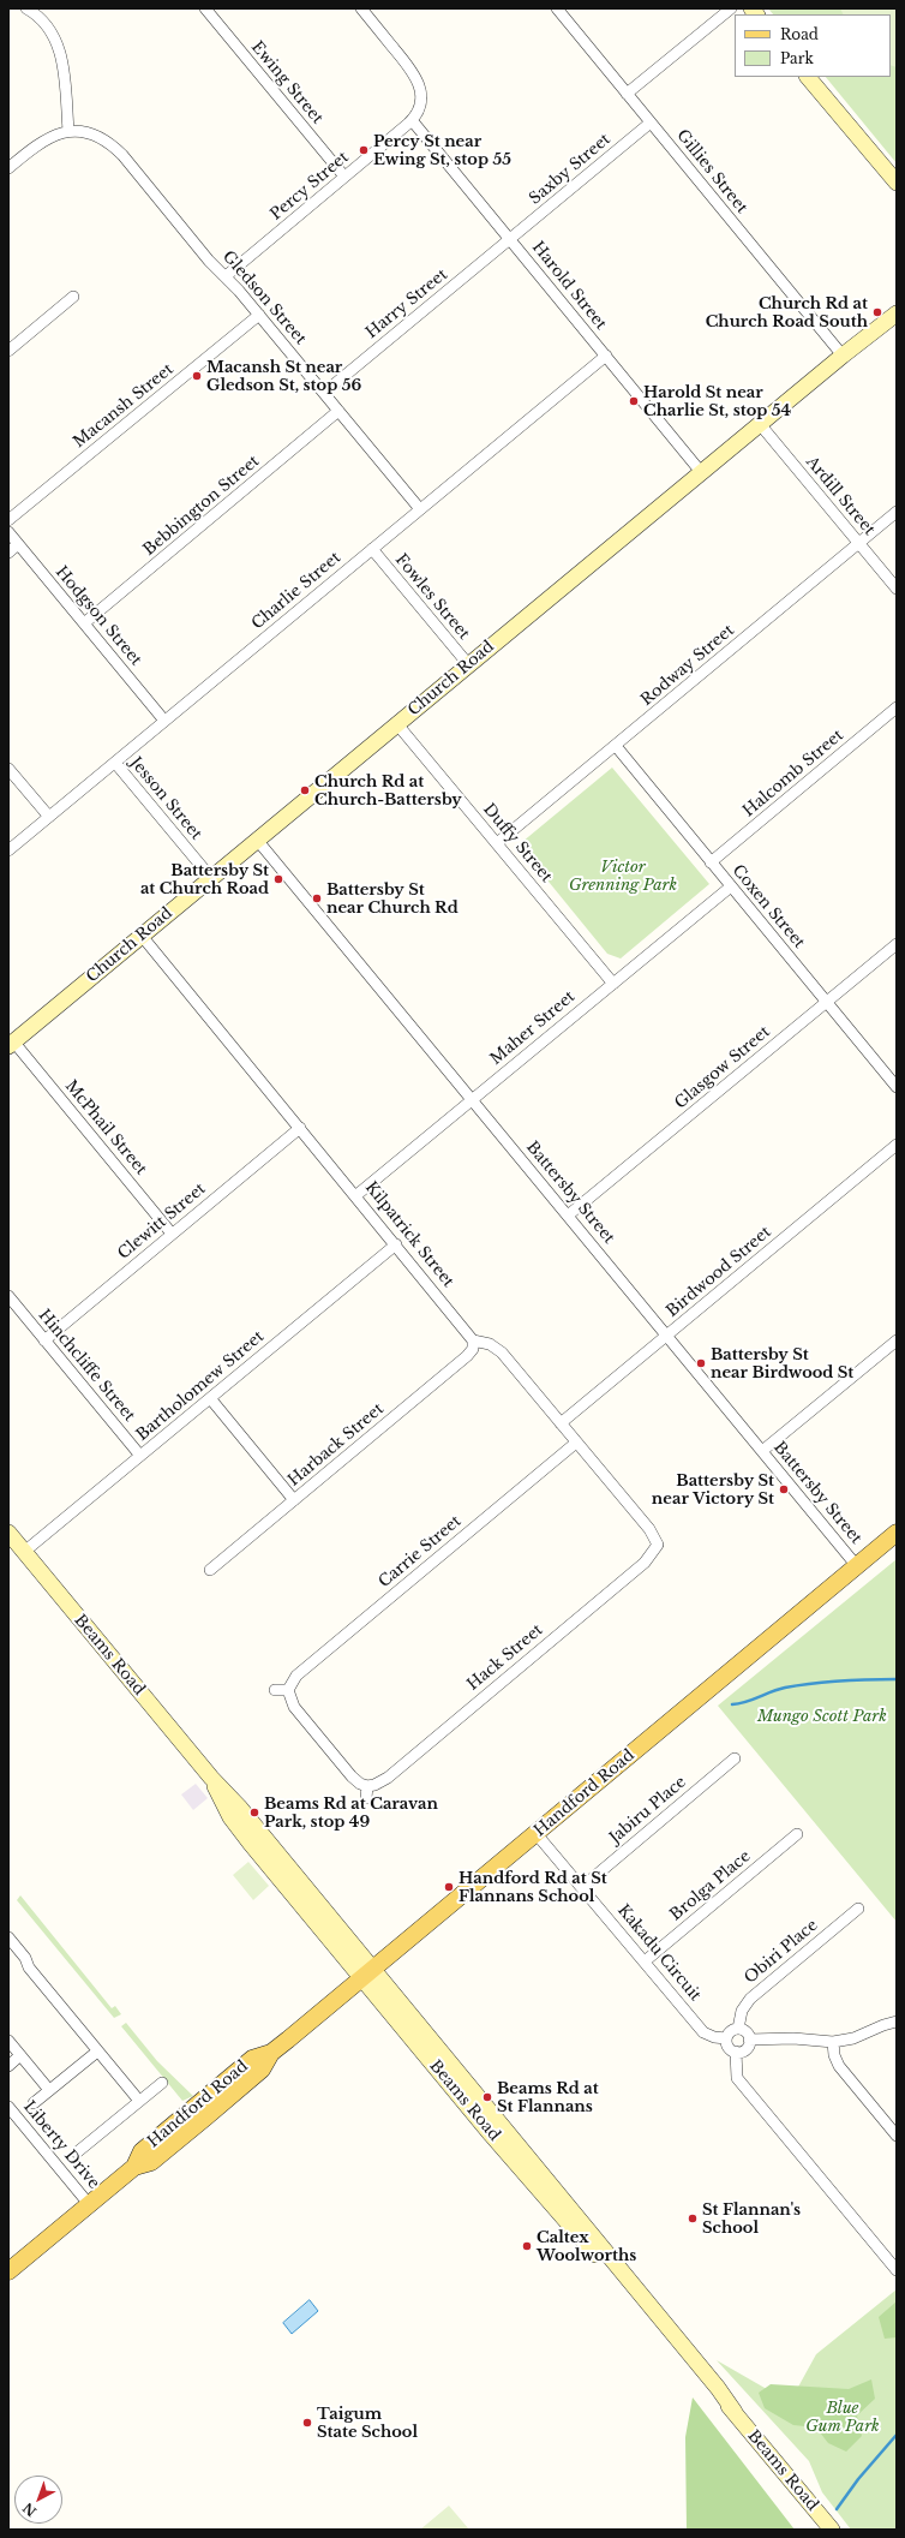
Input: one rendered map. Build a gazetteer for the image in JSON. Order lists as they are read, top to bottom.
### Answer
{
  "streets": {
    "main road": ["Church Road", "Beams Road", "Handford Road"],
    "street": [
      "Ewing Street",
      "Saxby Street",
      "Gillies Street",
      "Percy Street",
      "Harold Street",
      "Gledson Street",
      "Harry Street",
      "Macansh Street",
      "Ardill Street",
      "Bebbington Street",
      "Charlie Street",
      "Fowles Street",
      "Hodgson Street",
      "Rodway Street",
      "Halcomb Street",
      "Jesson Street",
      "Duffy Street",
      "Coxen Street",
      "Maher Street",
      "Glasgow Street",
      "McPhail Street",
      "Battersby Street",
      "Clewitt Street",
      "Kilpatrick Street",
      "Birdwood Street",
      "Hinchcliffe Street",
      "Bartholomew Street",
      "Harback Street",
      "Carrie Street",
      "Hack Street",
      "Jabiru Place",
      "Brolga Place",
      "Obiri Place",
      "Kakadu Circuit",
      "Liberty Drive"
    ]
  },
  "crossings": [
    ["Ewing Street", "Percy Street"],
    ["Saxby Street", "Gillies Street"],
    ["Saxby Street", "Harold Street"],
    ["Saxby Street", "Harry Street"],
    ["Gillies Street", "Church Road"],
    ["Percy Street", "Harold Street"],
    ["Percy Street", "Gledson Street"],
    ["Harold Street", "Harry Street"],
    ["Harold Street", "Charlie Street"],
    ["Harold Street", "Church Road"],
    ["Gledson Street", "Harry Street"],
    ["Gledson Street", "Macansh Street"],
    ["Gledson Street", "Bebbington Street"],
    ["Gledson Street", "Charlie Street"],
    ["Ardill Street", "Rodway Street"],
    ["Ardill Street", "Church Road"],
    ["Bebbington Street", "Hodgson Street"],
    ["Charlie Street", "Fowles Street"],
    ["Charlie Street", "Hodgson Street"],
    ["Charlie Street", "Jesson Street"],
    ["Fowles Street", "Church Road"],
    ["Rodway Street", "Duffy Street"],
    ["Rodway Street", "Coxen Street"],
    ["Church Road", "Jesson Street"],
    ["Church Road", "Duffy Street"],
    ["Church Road", "McPhail Street"],
    ["Church Road", "Battersby Street"],
    ["Church Road", "Kilpatrick Street"],
    ["Halcomb Street", "Coxen Street"],
    ["Duffy Street", "Maher Street"],
    ["Coxen Street", "Maher Street"],
    ["Coxen Street", "Glasgow Street"],
    ["Maher Street", "Battersby Street"],
    ["Maher Street", "Kilpatrick Street"],
    ["Glasgow Street", "Battersby Street"],
    ["McPhail Street", "Clewitt Street"],
    ["Battersby Street", "Birdwood Street"],
    ["Battersby Street", "Handford Road"],
    ["Clewitt Street", "Kilpatrick Street"],
    ["Clewitt Street", "Hinchcliffe Street"],
    ["Kilpatrick Street", "Bartholomew Street"],
    ["Kilpatrick Street", "Harback Street"],
    ["Hinchcliffe Street", "Bartholomew Street"],
    ["Bartholomew Street", "Beams Road"],
    ["Carrie Street", "Hack Street"],
    ["Beams Road", "Handford Road"],
    ["Handford Road", "Kakadu Circuit"],
    ["Handford Road", "Liberty Drive"],
    ["Jabiru Place", "Kakadu Circuit"],
    ["Brolga Place", "Kakadu Circuit"],
    ["Obiri Place", "Kakadu Circuit"]
  ],
  "parks": ["Victor Grenning Park", "Mungo Scott Park", "Blue Gum Park"],
  "places": [
    "Percy St near Ewing St, stop 55",
    "Church Rd at Church Road South",
    "Macansh St near Gledson St, stop 56",
    "Harold St near Charlie St, stop 54",
    "Church Rd at Church-Battersby",
    "Battersby St at Church Road",
    "Battersby St near Church Rd",
    "Battersby St near Birdwood St",
    "Battersby St near Victory St",
    "Beams Rd at Caravan Park, stop 49",
    "Handford Rd at St Flannans School",
    "Beams Rd at St Flannans",
    "St Flannan's School",
    "Caltex Woolworths",
    "Taigum State School"
  ],
  "legend": ["Road", "Park"],
  "north": "bottom left"
}
